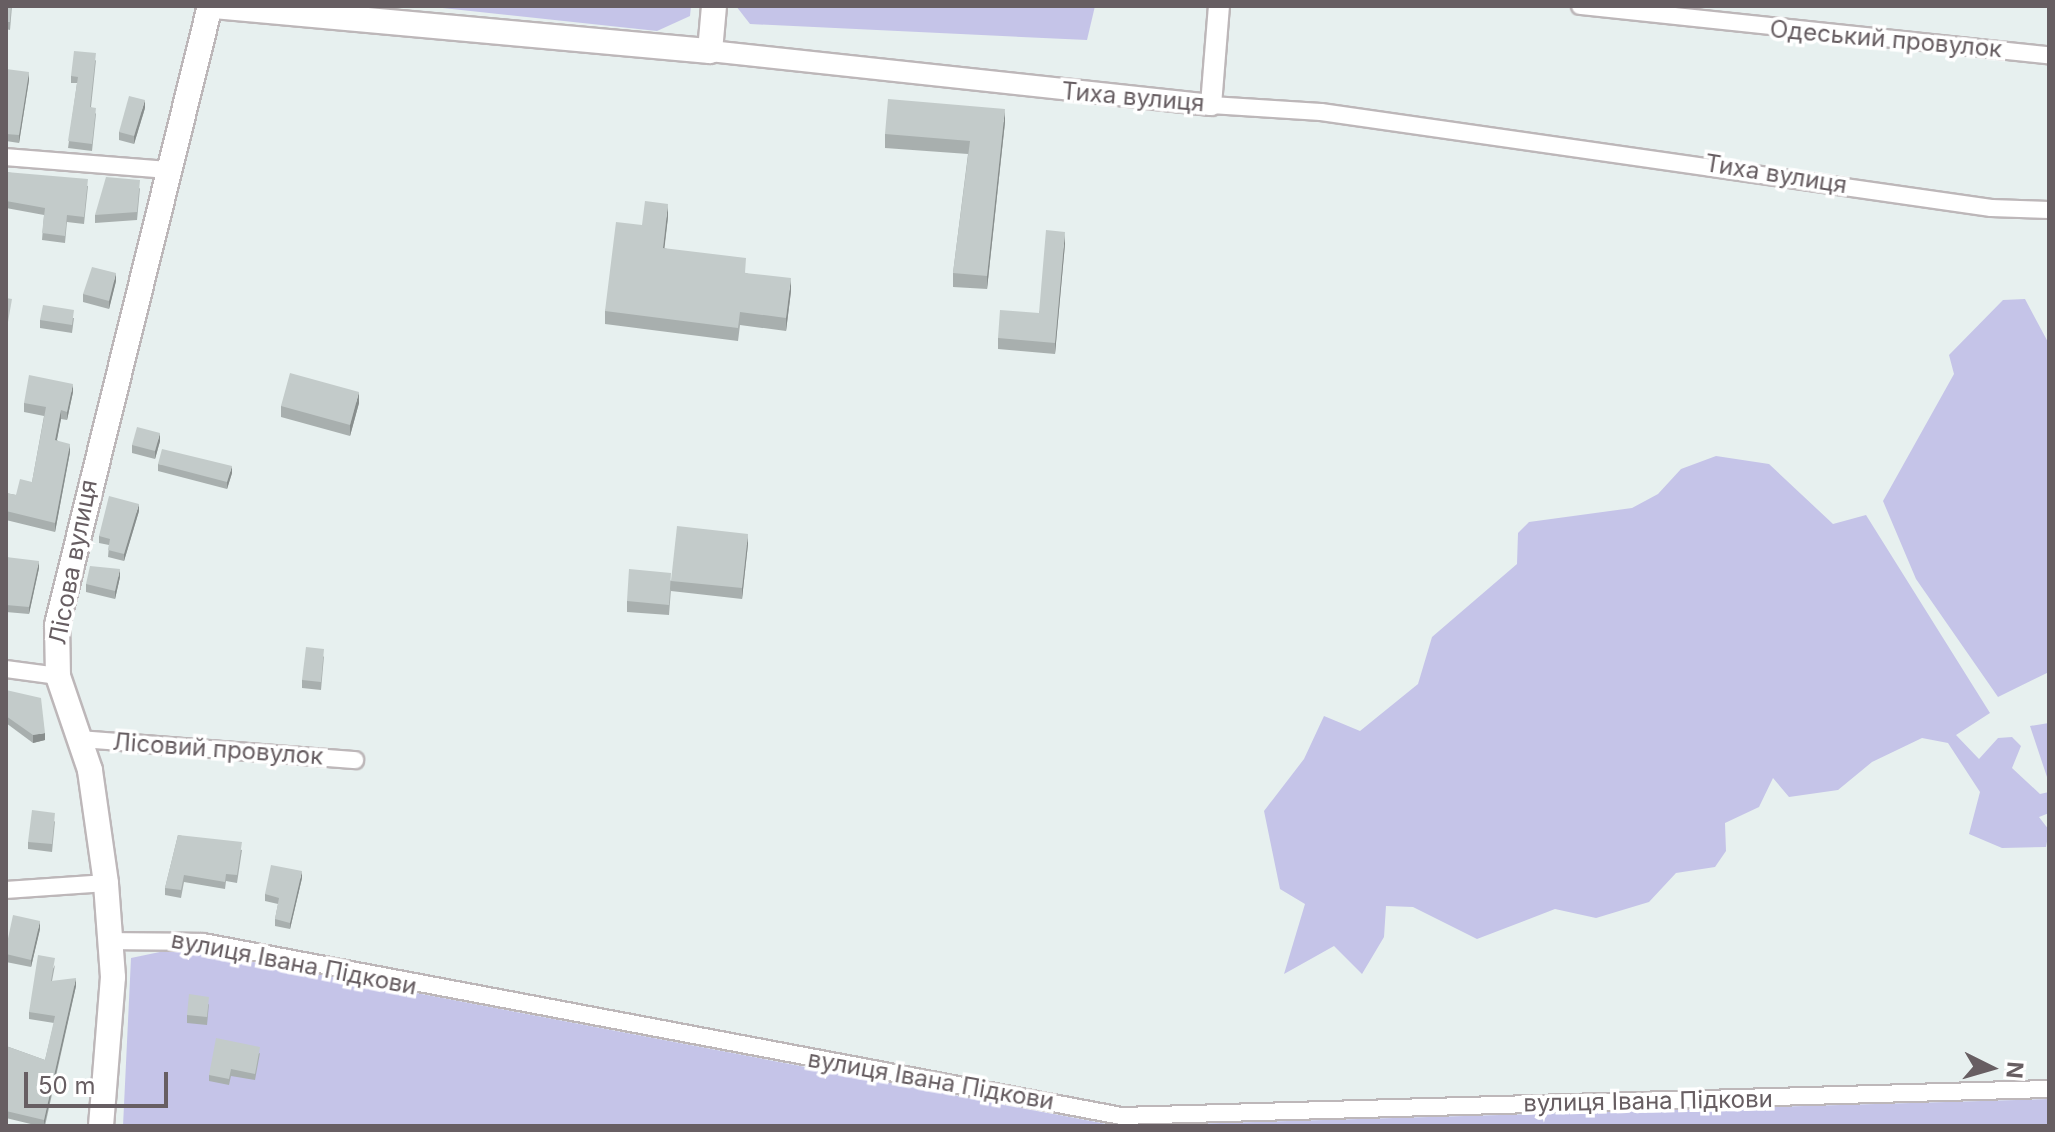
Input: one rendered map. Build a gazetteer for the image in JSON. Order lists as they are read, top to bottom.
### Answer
{
  "streets": {
    "main road": ["Тиха вулиця", "Лісова вулиця"],
    "street": ["Одеський провулок", "Лісовий провулок", "вулиця Івана Підкови"]
  },
  "crossings": [
    ["Тиха вулиця", "Лісова вулиця"],
    ["Лісова вулиця", "Лісовий провулок"],
    ["Лісова вулиця", "вулиця Івана Підкови"]
  ],
  "scale_bar": "50 m",
  "north": "right"
}
